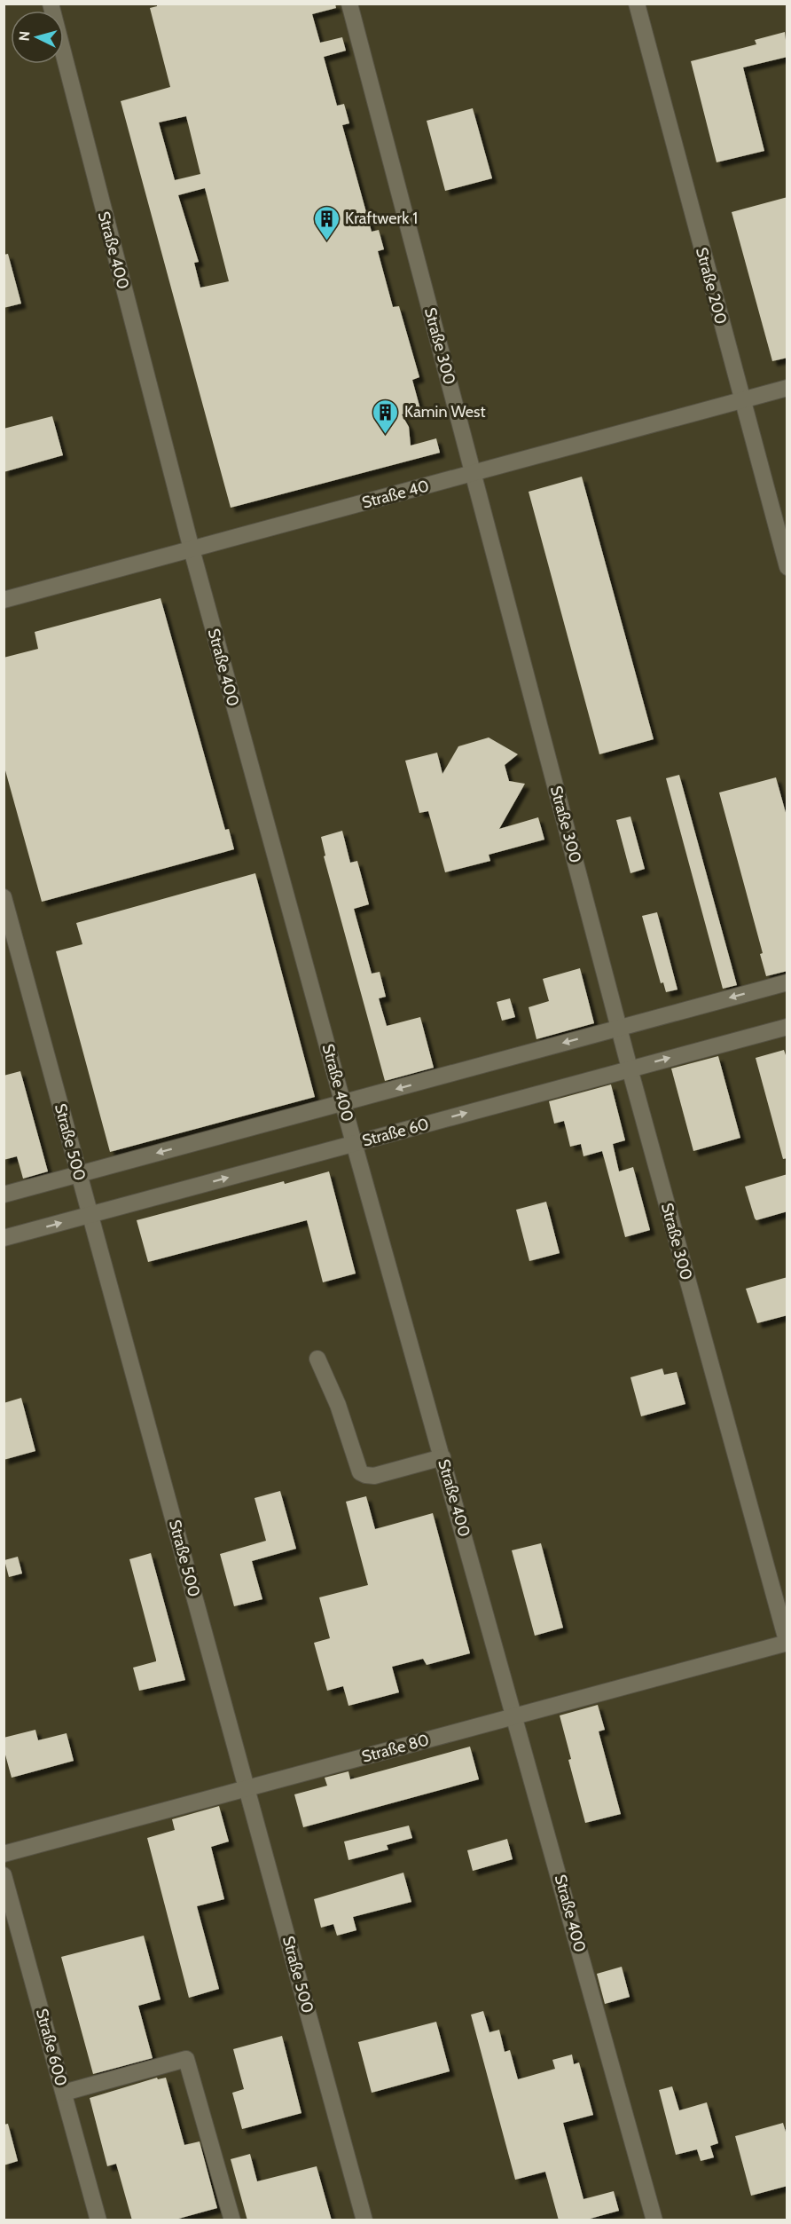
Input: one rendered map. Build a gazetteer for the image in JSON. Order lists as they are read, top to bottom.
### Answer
{
  "streets": {
    "street": [
      "Straße 400",
      "Straße 200",
      "Straße 300",
      "Straße 40",
      "Straße 60",
      "Straße 500",
      "Straße 80",
      "Straße 600"
    ]
  },
  "crossings": [
    ["Straße 400", "Straße 40"],
    ["Straße 400", "Straße 60"],
    ["Straße 400", "Straße 80"],
    ["Straße 200", "Straße 40"],
    ["Straße 300", "Straße 40"],
    ["Straße 300", "Straße 60"],
    ["Straße 300", "Straße 80"],
    ["Straße 60", "Straße 500"],
    ["Straße 500", "Straße 80"]
  ],
  "places": {
    "building": ["Kraftwerk 1", "Kamin West"]
  },
  "north": "left"
}
